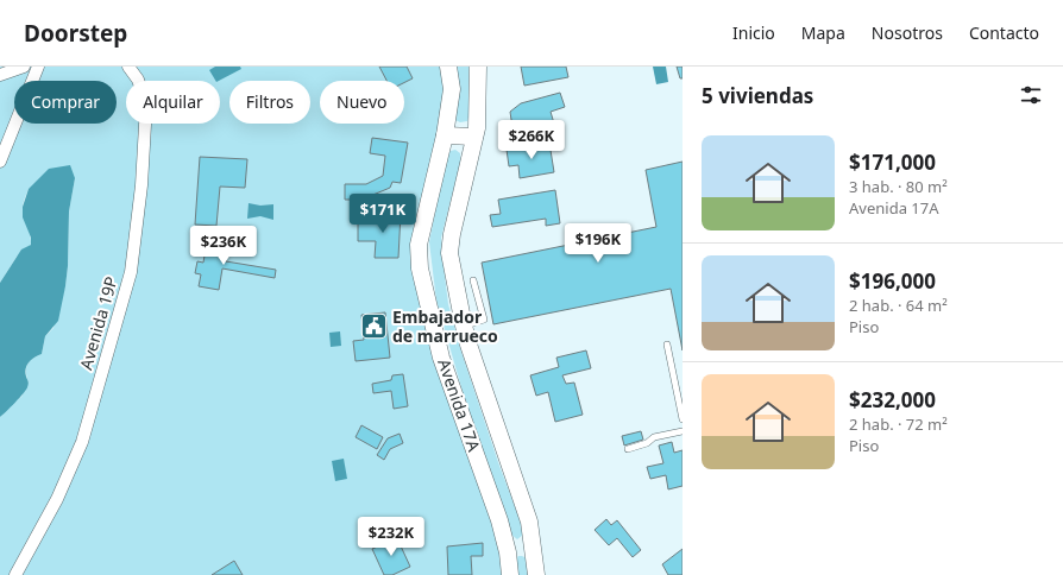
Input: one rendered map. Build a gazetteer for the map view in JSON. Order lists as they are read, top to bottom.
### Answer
{
  "streets": {
    "main road": ["Avenida 17A"],
    "street": ["Avenida 19P"]
  },
  "places": {
    "public building": ["Embajador de marrueco"]
  },
  "page": {
    "header": "Doorstep",
    "nav": [
      "Inicio",
      "Mapa",
      "Nosotros",
      "Contacto"
    ],
    "heading": "5 viviendas",
    "chip": [
      "Comprar",
      "Alquilar",
      "Filtros",
      "Nuevo"
    ],
    "price": [
      "$266K",
      "$171K",
      "$196K",
      "$236K",
      "$232K"
    ],
    "list": [
      {
        "name": "$171,000",
        "note": "3 hab. · 80 m² · Avenida 17A"
      },
      {
        "name": "$196,000",
        "note": "2 hab. · 64 m² · Piso"
      },
      {
        "name": "$232,000",
        "note": "2 hab. · 72 m² · Piso"
      }
    ]
  }
}
